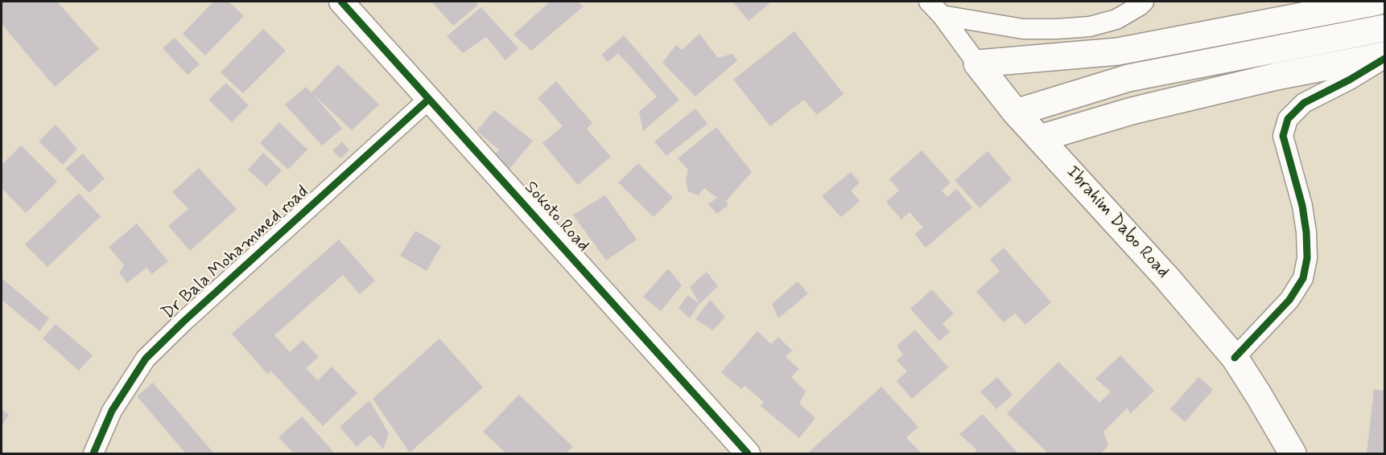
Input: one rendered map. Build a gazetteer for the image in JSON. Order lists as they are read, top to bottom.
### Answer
{
  "streets": {
    "main road": ["Ibrahim Dabo Road"],
    "street": ["Sokoto Road", "Dr Bala Mohammed road"]
  },
  "crossings": [
    ["Sokoto Road", "Dr Bala Mohammed road"]
  ]
}
